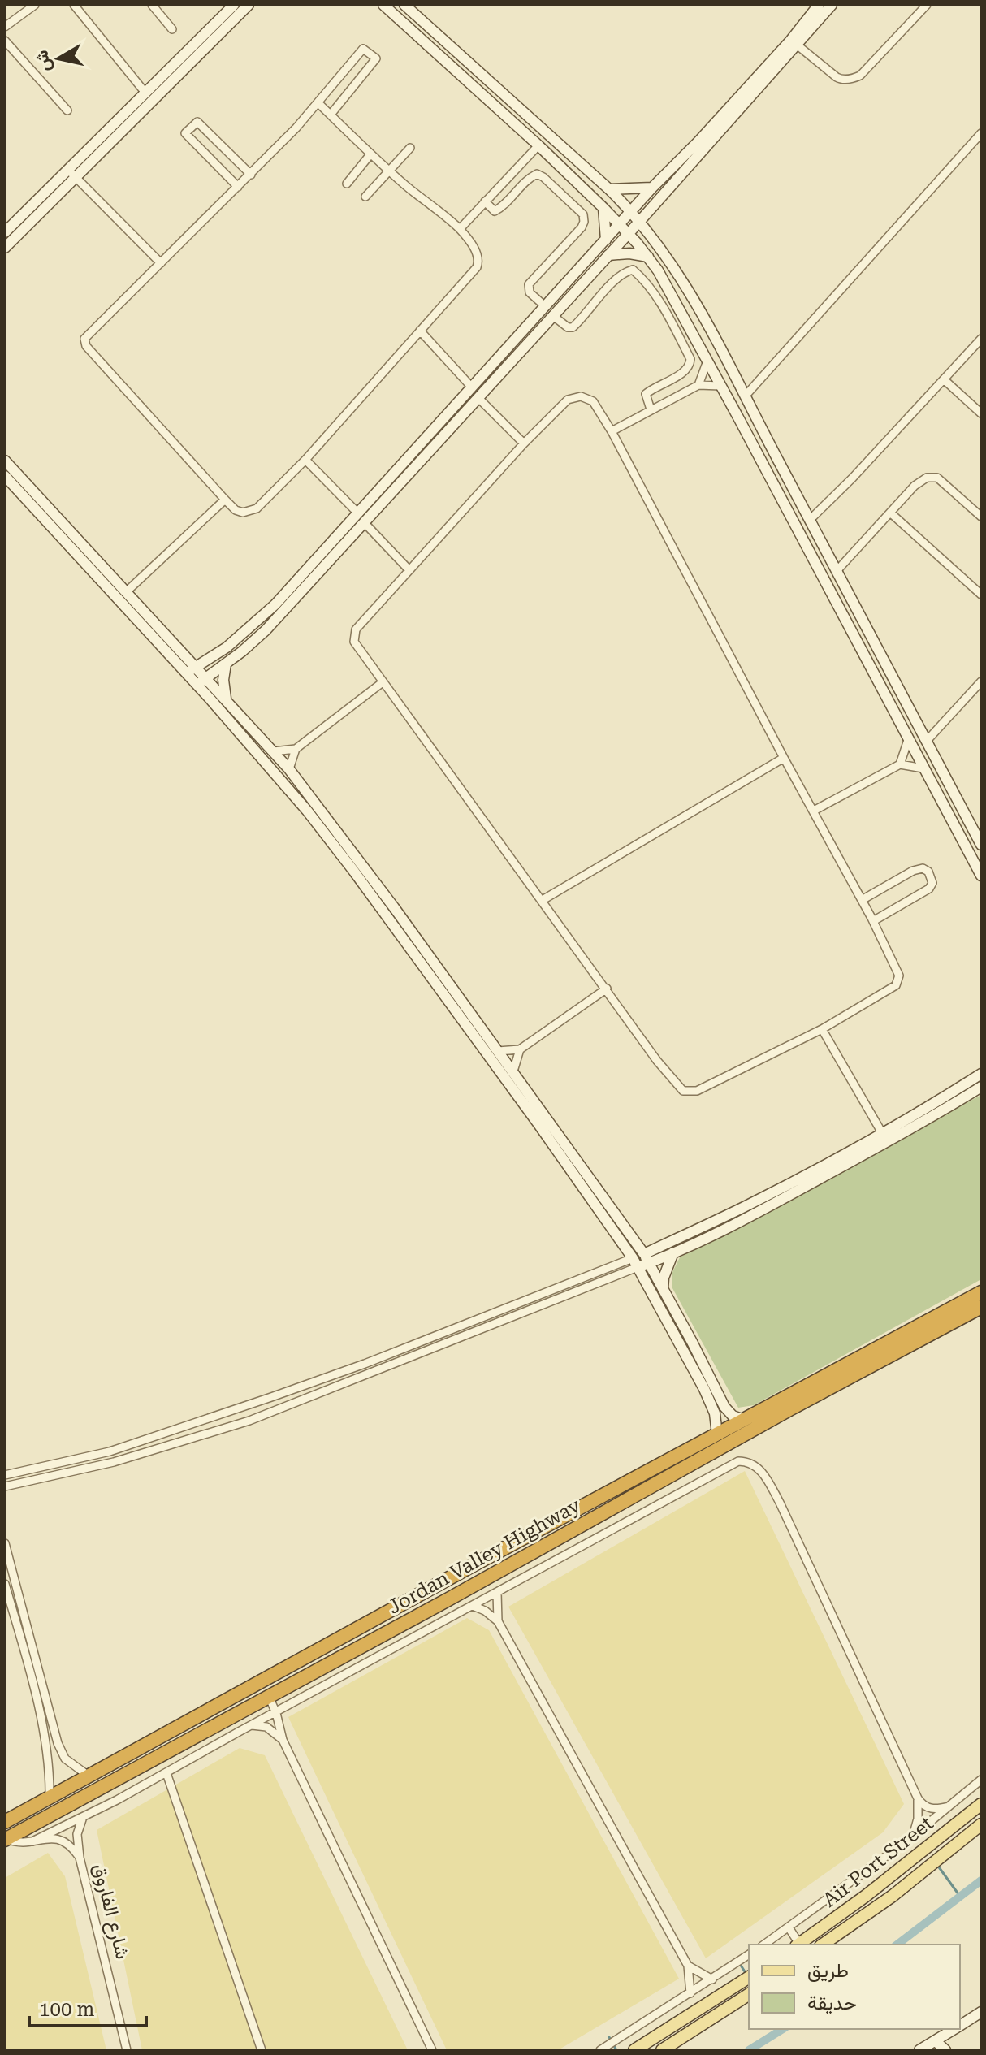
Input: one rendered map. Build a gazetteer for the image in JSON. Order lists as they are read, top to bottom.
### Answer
{
  "streets": {
    "highway": ["Jordan Valley Highway"],
    "main road": ["Air Port Street"],
    "street": ["شارع الفاروق"]
  },
  "crossings": [
    ["Jordan Valley Highway", "شارع الفاروق"]
  ],
  "legend": ["طريق", "حديقة"],
  "scale_bar": "100 m",
  "north": "left"
}
